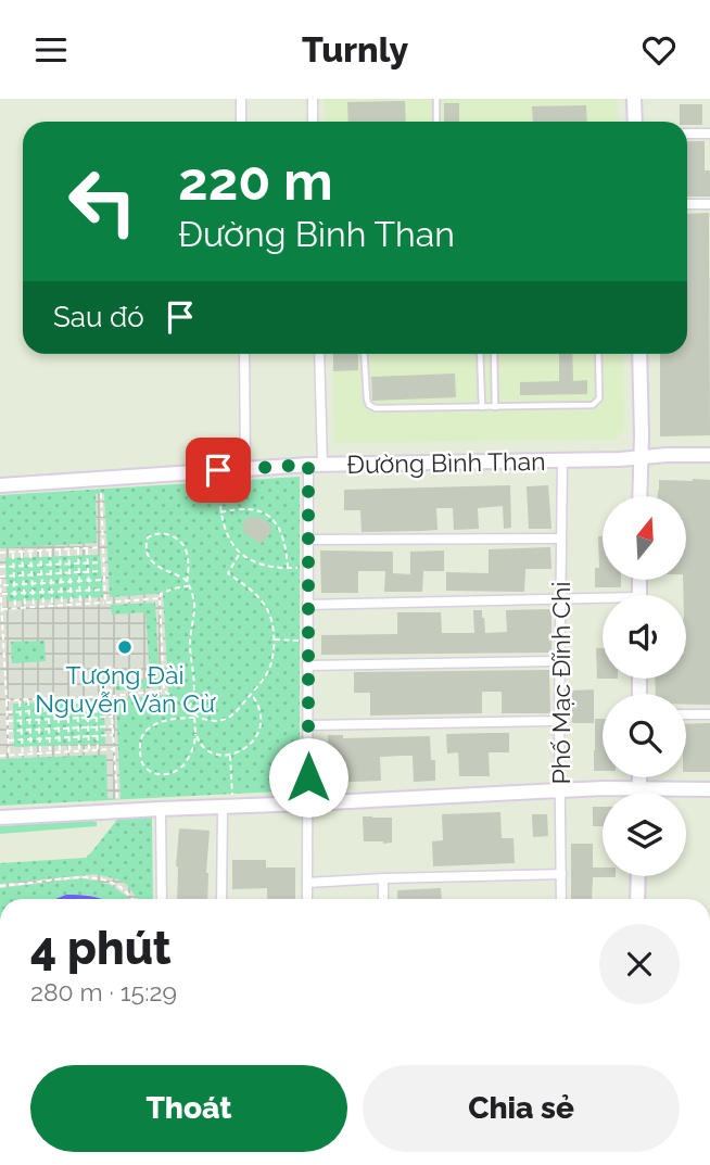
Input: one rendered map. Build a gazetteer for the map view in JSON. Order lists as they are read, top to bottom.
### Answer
{
  "streets": {
    "street": ["Đường Bình Than", "Phố Mạc Đĩnh Chi"]
  },
  "crossings": [
    ["Đường Bình Than", "Phố Mạc Đĩnh Chi"]
  ],
  "places": ["Tượng Đài Nguyễn Văn Cừ"],
  "north": "top",
  "page": {
    "header": "Turnly",
    "turn": ["220 m", "Đường Bình Than"],
    "then": "Sau đó",
    "heading": ["4 phút", "280 m · 15:29"],
    "buttons": ["Thoát", "Chia sẻ"]
  }
}
